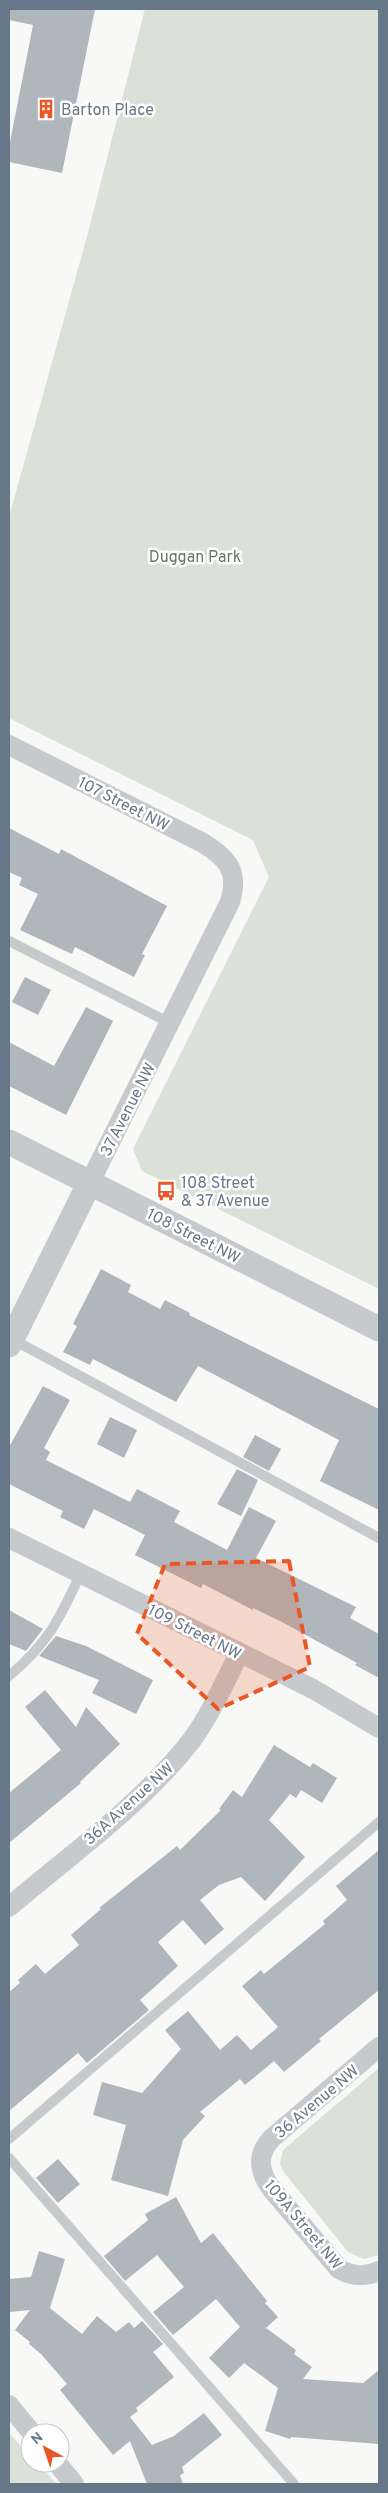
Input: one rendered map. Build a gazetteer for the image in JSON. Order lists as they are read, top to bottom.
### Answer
{
  "streets": {
    "street": [
      "107 Street NW",
      "37 Avenue NW",
      "108 Street NW",
      "109 Street NW",
      "36A Avenue NW",
      "36 Avenue NW",
      "109A Street NW"
    ]
  },
  "crossings": [
    ["107 Street NW", "37 Avenue NW"],
    ["37 Avenue NW", "108 Street NW"],
    ["109 Street NW", "36A Avenue NW"],
    ["36 Avenue NW", "109A Street NW"]
  ],
  "parks": ["Duggan Park"],
  "places": {
    "building": ["Barton Place"],
    "bus stop": ["108 Street & 37 Avenue"]
  },
  "north": "top left"
}
